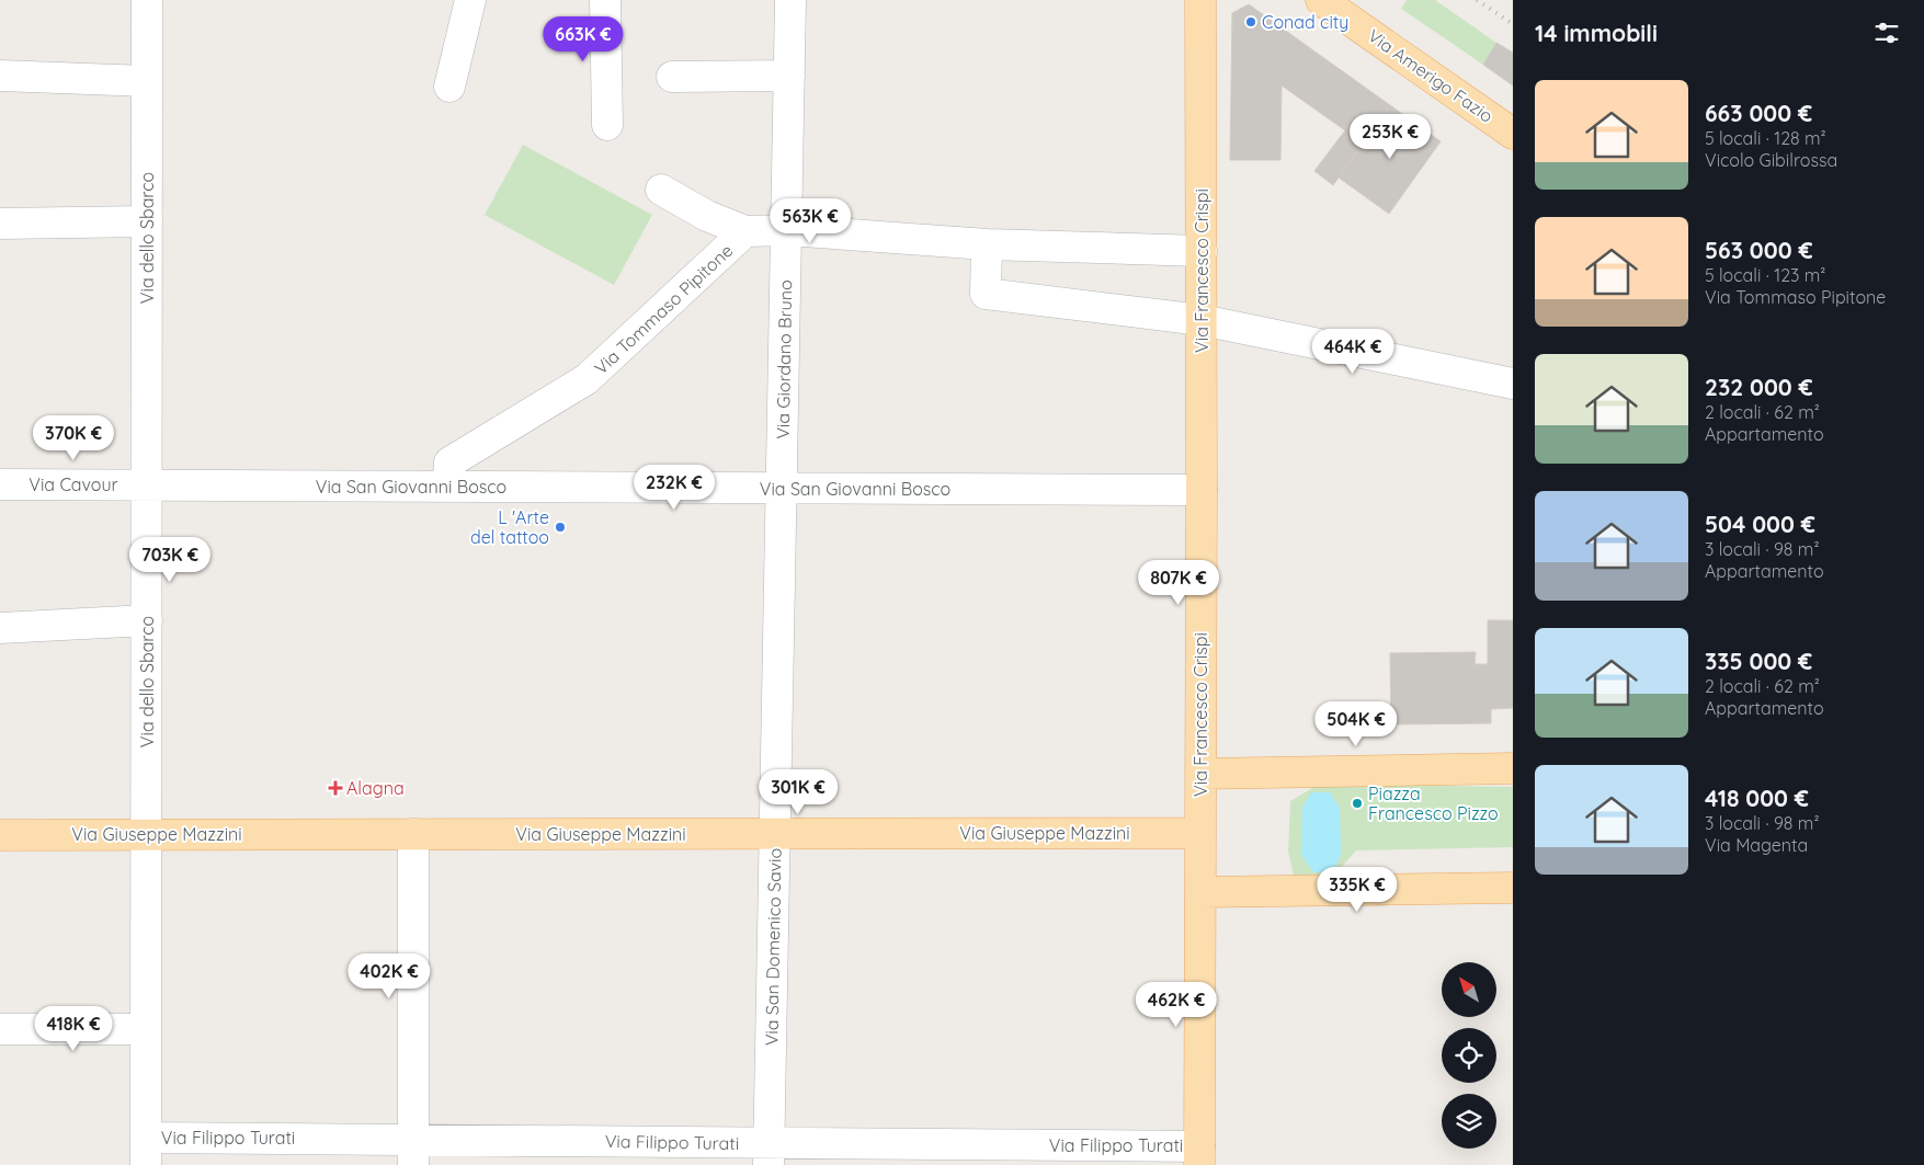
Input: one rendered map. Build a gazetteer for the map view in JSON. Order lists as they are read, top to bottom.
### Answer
{
  "streets": {
    "main road": ["Via Amerigo Fazio", "Via Francesco Crispi", "Via Giuseppe Mazzini"],
    "street": [
      "Via dello Sbarco",
      "Via Tommaso Pipitone",
      "Via Giordano Bruno",
      "Via Cavour",
      "Via San Giovanni Bosco",
      "Via San Domenico Savio",
      "Via Filippo Turati"
    ]
  },
  "crossings": [
    ["Via dello Sbarco", "Via Cavour"],
    ["Via dello Sbarco", "Via San Giovanni Bosco"],
    ["Via dello Sbarco", "Via Giuseppe Mazzini"],
    ["Via dello Sbarco", "Via Filippo Turati"],
    ["Via Francesco Crispi", "Via Tommaso Pipitone"],
    ["Via Francesco Crispi", "Via San Giovanni Bosco"],
    ["Via Francesco Crispi", "Via Giuseppe Mazzini"],
    ["Via Francesco Crispi", "Via Filippo Turati"],
    ["Via Tommaso Pipitone", "Via Giordano Bruno"],
    ["Via Tommaso Pipitone", "Via San Giovanni Bosco"],
    ["Via Giordano Bruno", "Via San Giovanni Bosco"],
    ["Via Giordano Bruno", "Via San Domenico Savio"],
    ["Via Cavour", "Via San Giovanni Bosco"],
    ["Via San Giovanni Bosco", "Via San Domenico Savio"],
    ["Via Giuseppe Mazzini", "Via San Domenico Savio"],
    ["Via San Domenico Savio", "Via Filippo Turati"]
  ],
  "places": {
    "other": ["Conad city", "L 'Arte del tattoo", "Piazza Francesco Pizzo"],
    "health": ["Alagna"]
  },
  "north": "top left",
  "page": {
    "heading": "14 immobili",
    "price": [
      "663K €",
      "253K €",
      "563K €",
      "464K €",
      "370K €",
      "232K €",
      "703K €",
      "807K €",
      "504K €",
      "301K €",
      "335K €",
      "402K €",
      "462K €",
      "418K €"
    ],
    "list": [
      {
        "name": "663 000 €",
        "note": "5 locali · 128 m² · Vicolo Gibilrossa"
      },
      {
        "name": "563 000 €",
        "note": "5 locali · 123 m² · Via Tommaso Pipitone"
      },
      {
        "name": "232 000 €",
        "note": "2 locali · 62 m² · Appartamento"
      },
      {
        "name": "504 000 €",
        "note": "3 locali · 98 m² · Appartamento"
      },
      {
        "name": "335 000 €",
        "note": "2 locali · 62 m² · Appartamento"
      },
      {
        "name": "418 000 €",
        "note": "3 locali · 98 m² · Via Magenta"
      }
    ]
  }
}
